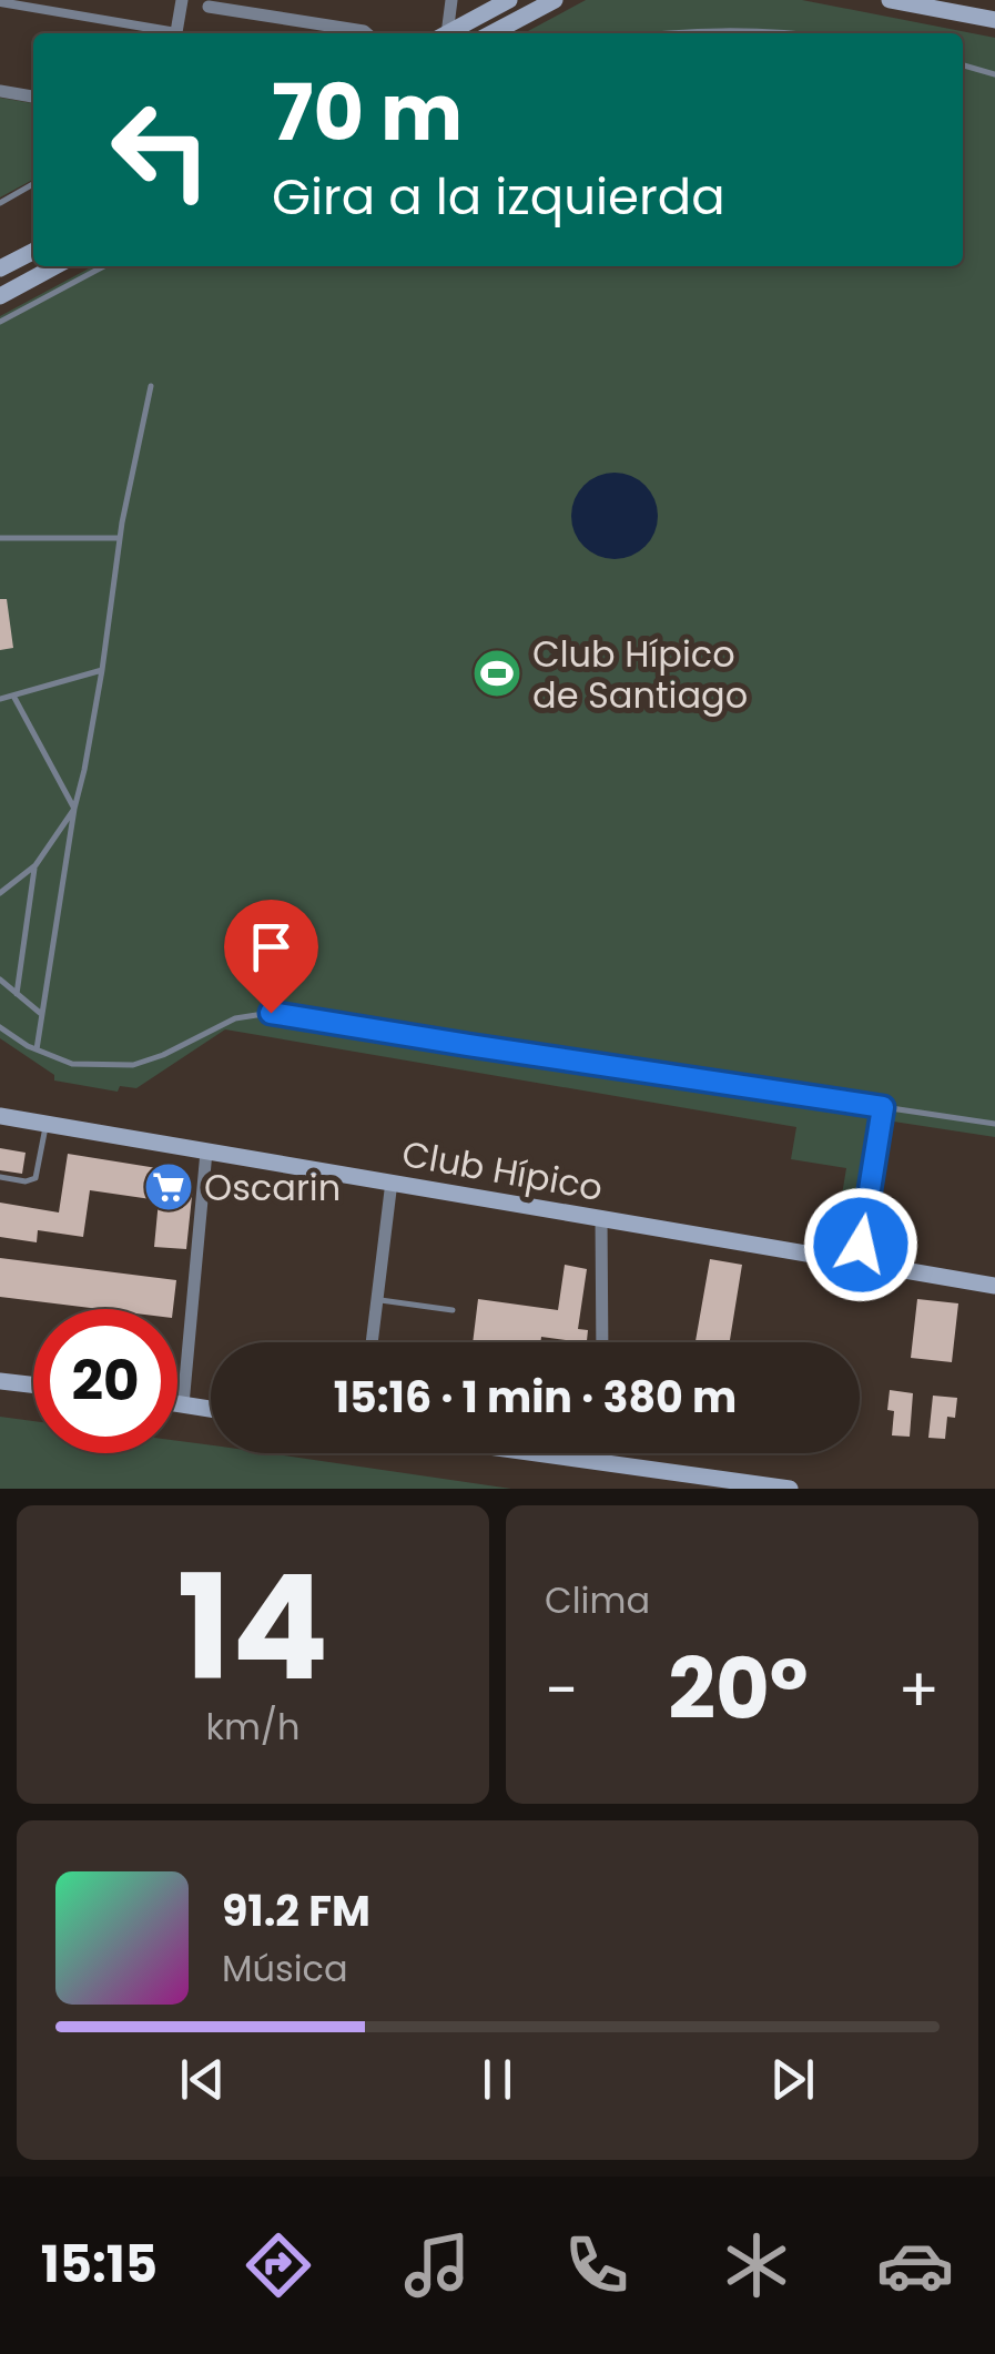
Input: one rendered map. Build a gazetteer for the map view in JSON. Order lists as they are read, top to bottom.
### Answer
{
  "streets": {
    "main road": ["Club Hípico"]
  },
  "places": {
    "sports": ["Club Hípico de Santiago"],
    "supermarket": ["Oscarin"]
  },
  "page": {
    "turn": ["70 m", "Gira a la izquierda"],
    "limit": "20",
    "trip": "15:16 · 1 min · 380 m",
    "tile": [
      ["14", "km/h"],
      "Clima"
    ],
    "heat": ["−", "20°", "+"],
    "song": ["91.2 FM", "Música"],
    "tabs": "15:15"
  }
}
